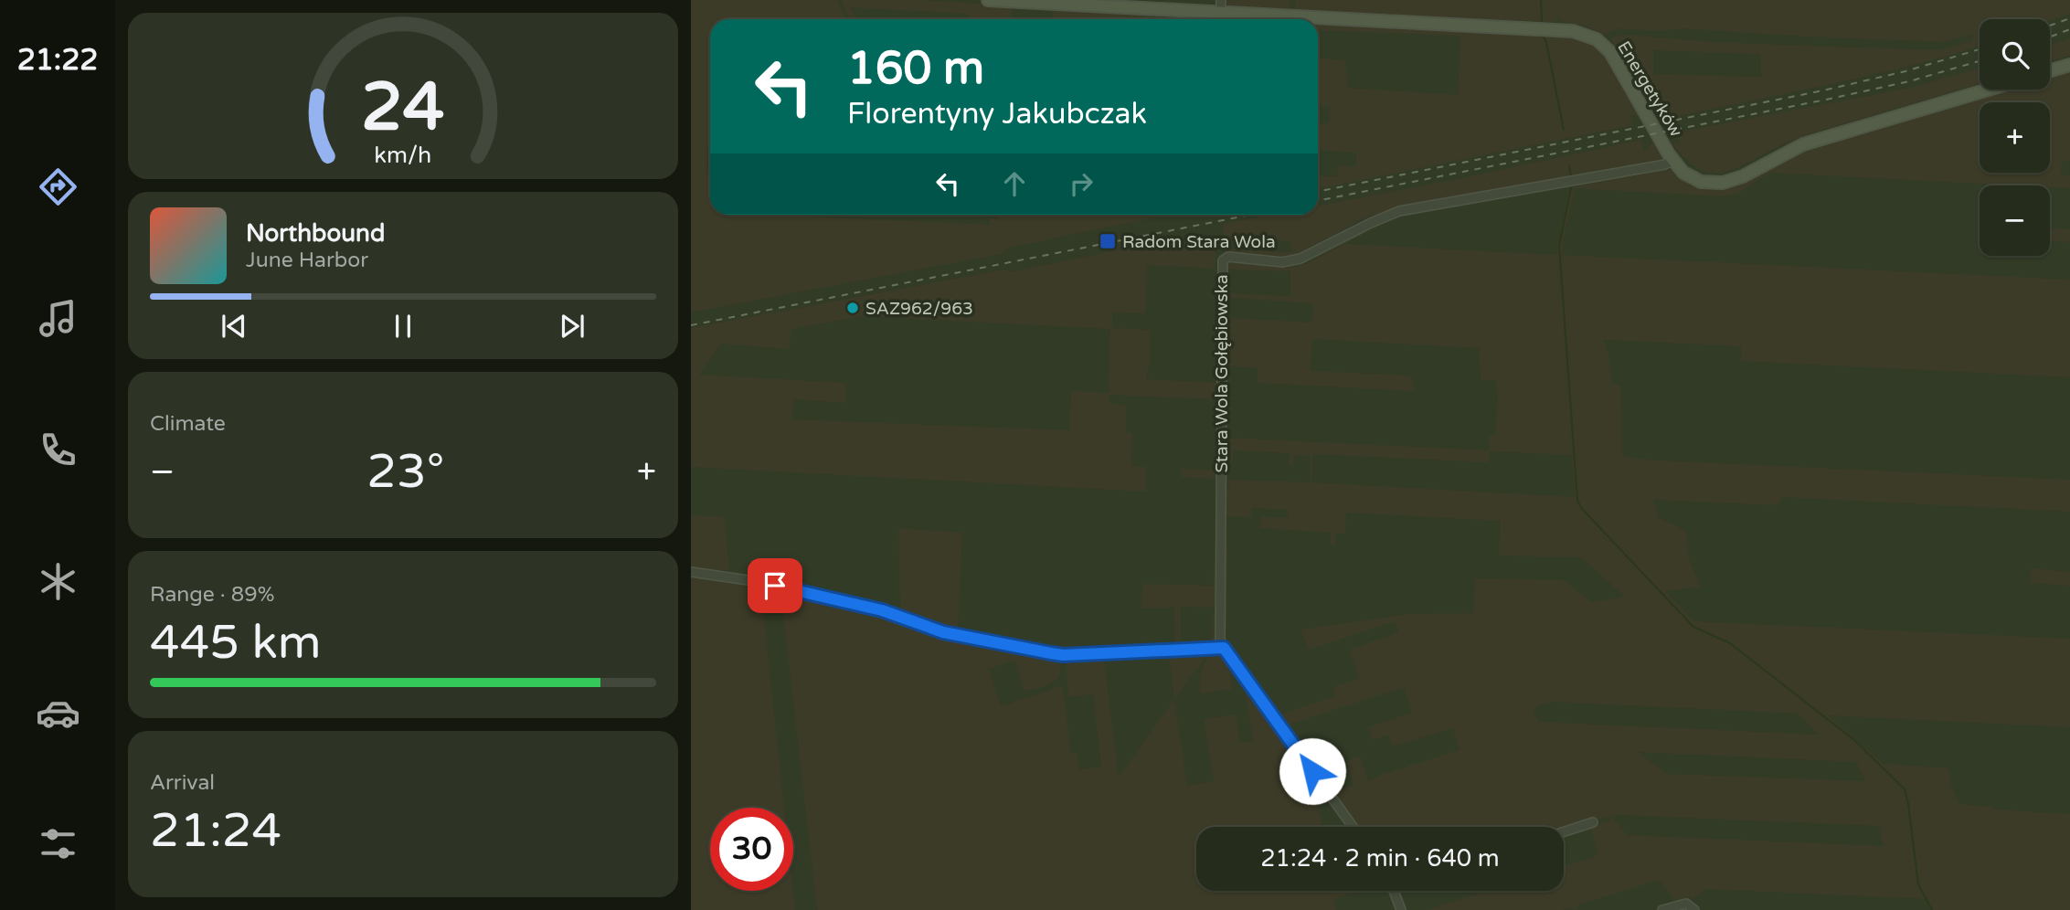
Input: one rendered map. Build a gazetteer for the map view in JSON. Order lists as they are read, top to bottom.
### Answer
{
  "streets": {
    "main road": ["Energetyków"],
    "street": ["Stara Wola Gołębiowska"]
  },
  "crossings": [
    ["Energetyków", "Stara Wola Gołębiowska"]
  ],
  "places": {
    "transit": ["Radom Stara Wola"],
    "other": ["SAZ962/963"]
  },
  "page": {
    "tabs": "21:22",
    "map_buttons": ["+", "−"],
    "turn": ["160 m", "Florentyny Jakubczak"],
    "song": ["Northbound", "June Harbor"],
    "tile": [
      "Climate",
      ["Range · 89%", "445 km"],
      ["Arrival", "21:24"]
    ],
    "heat": ["−", "23°", "+"],
    "limit": "30",
    "trip": "21:24 · 2 min · 640 m",
    "gauge": ["24", "km/h"]
  }
}
